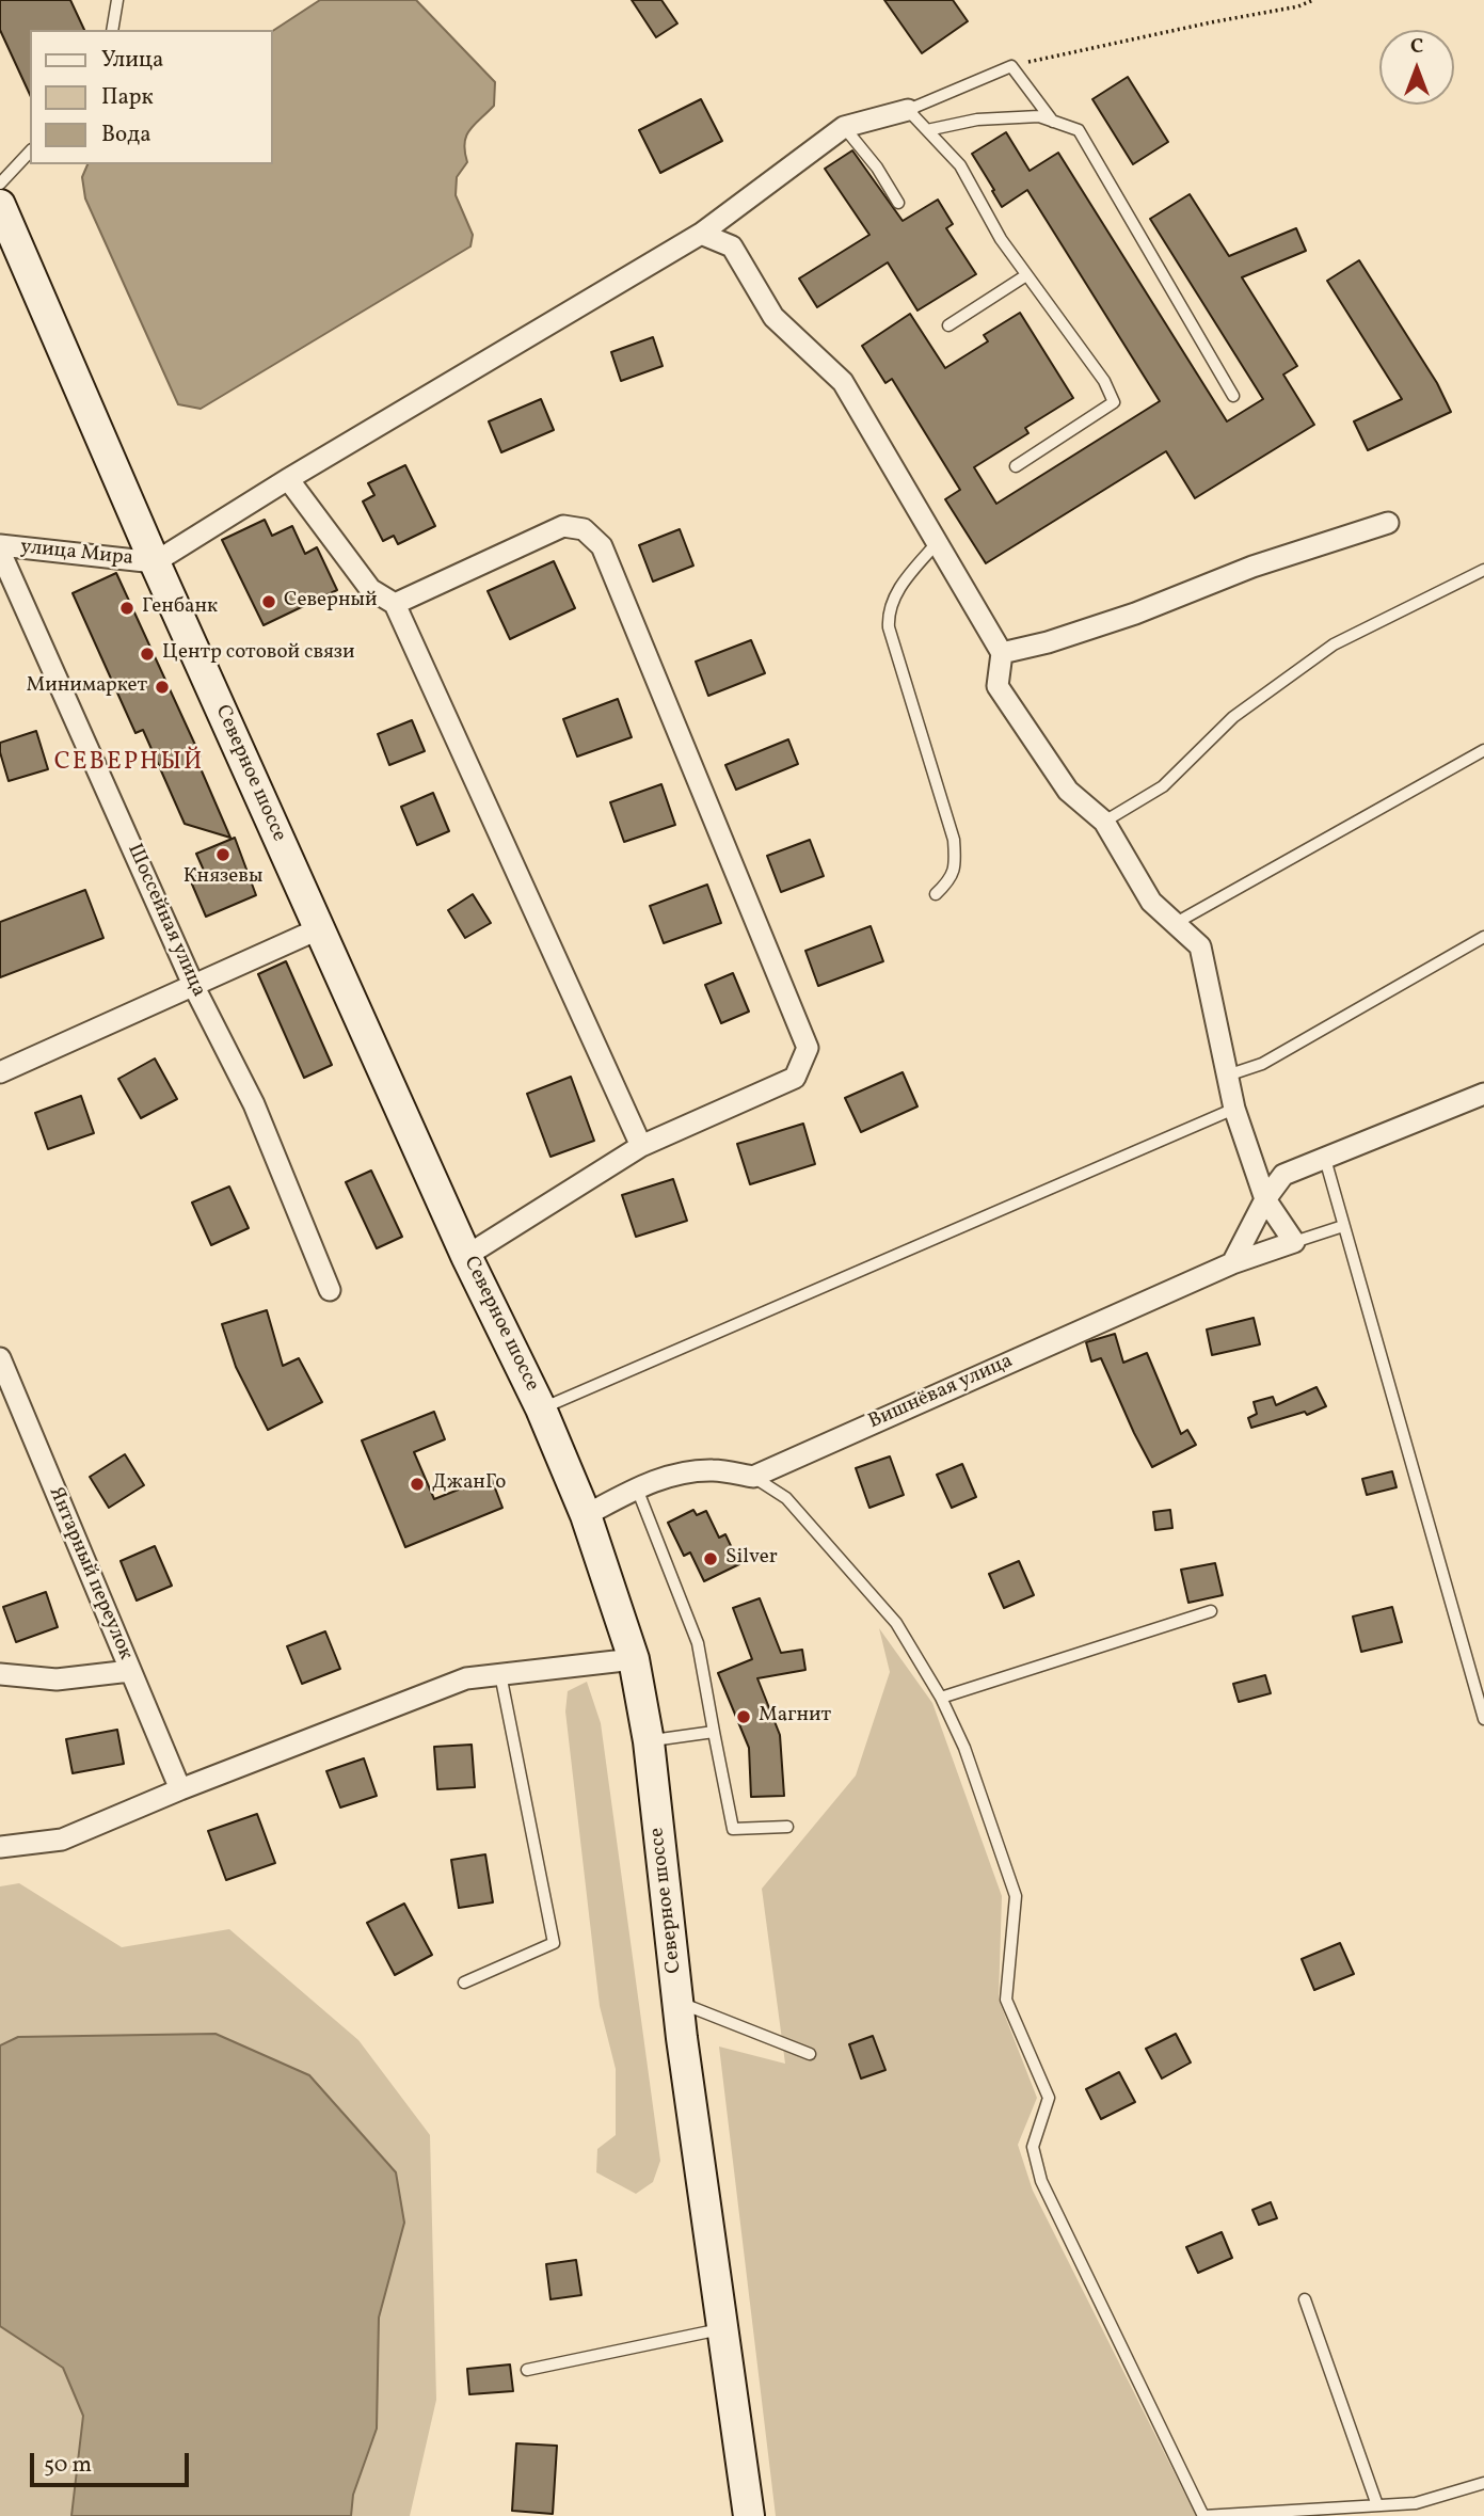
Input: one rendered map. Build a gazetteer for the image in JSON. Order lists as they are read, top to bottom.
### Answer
{
  "streets": {
    "main road": ["Северное шоссе"],
    "street": [
      "улица Мира",
      "Шоссейная улица",
      "Вишнёвая улица",
      "Янтарный переулок"
    ]
  },
  "crossings": [
    ["улица Мира", "Северное шоссе"]
  ],
  "districts": ["СЕВЕРНЫЙ"],
  "places": [
    "Северный",
    "Генбанк",
    "Центр сотовой связи",
    "Минимаркет",
    "Князевы",
    "ДжанГо",
    "Silver",
    "Магнит"
  ],
  "legend": ["Улица", "Парк", "Вода"],
  "scale_bar": "50 m",
  "north": "top"
}
